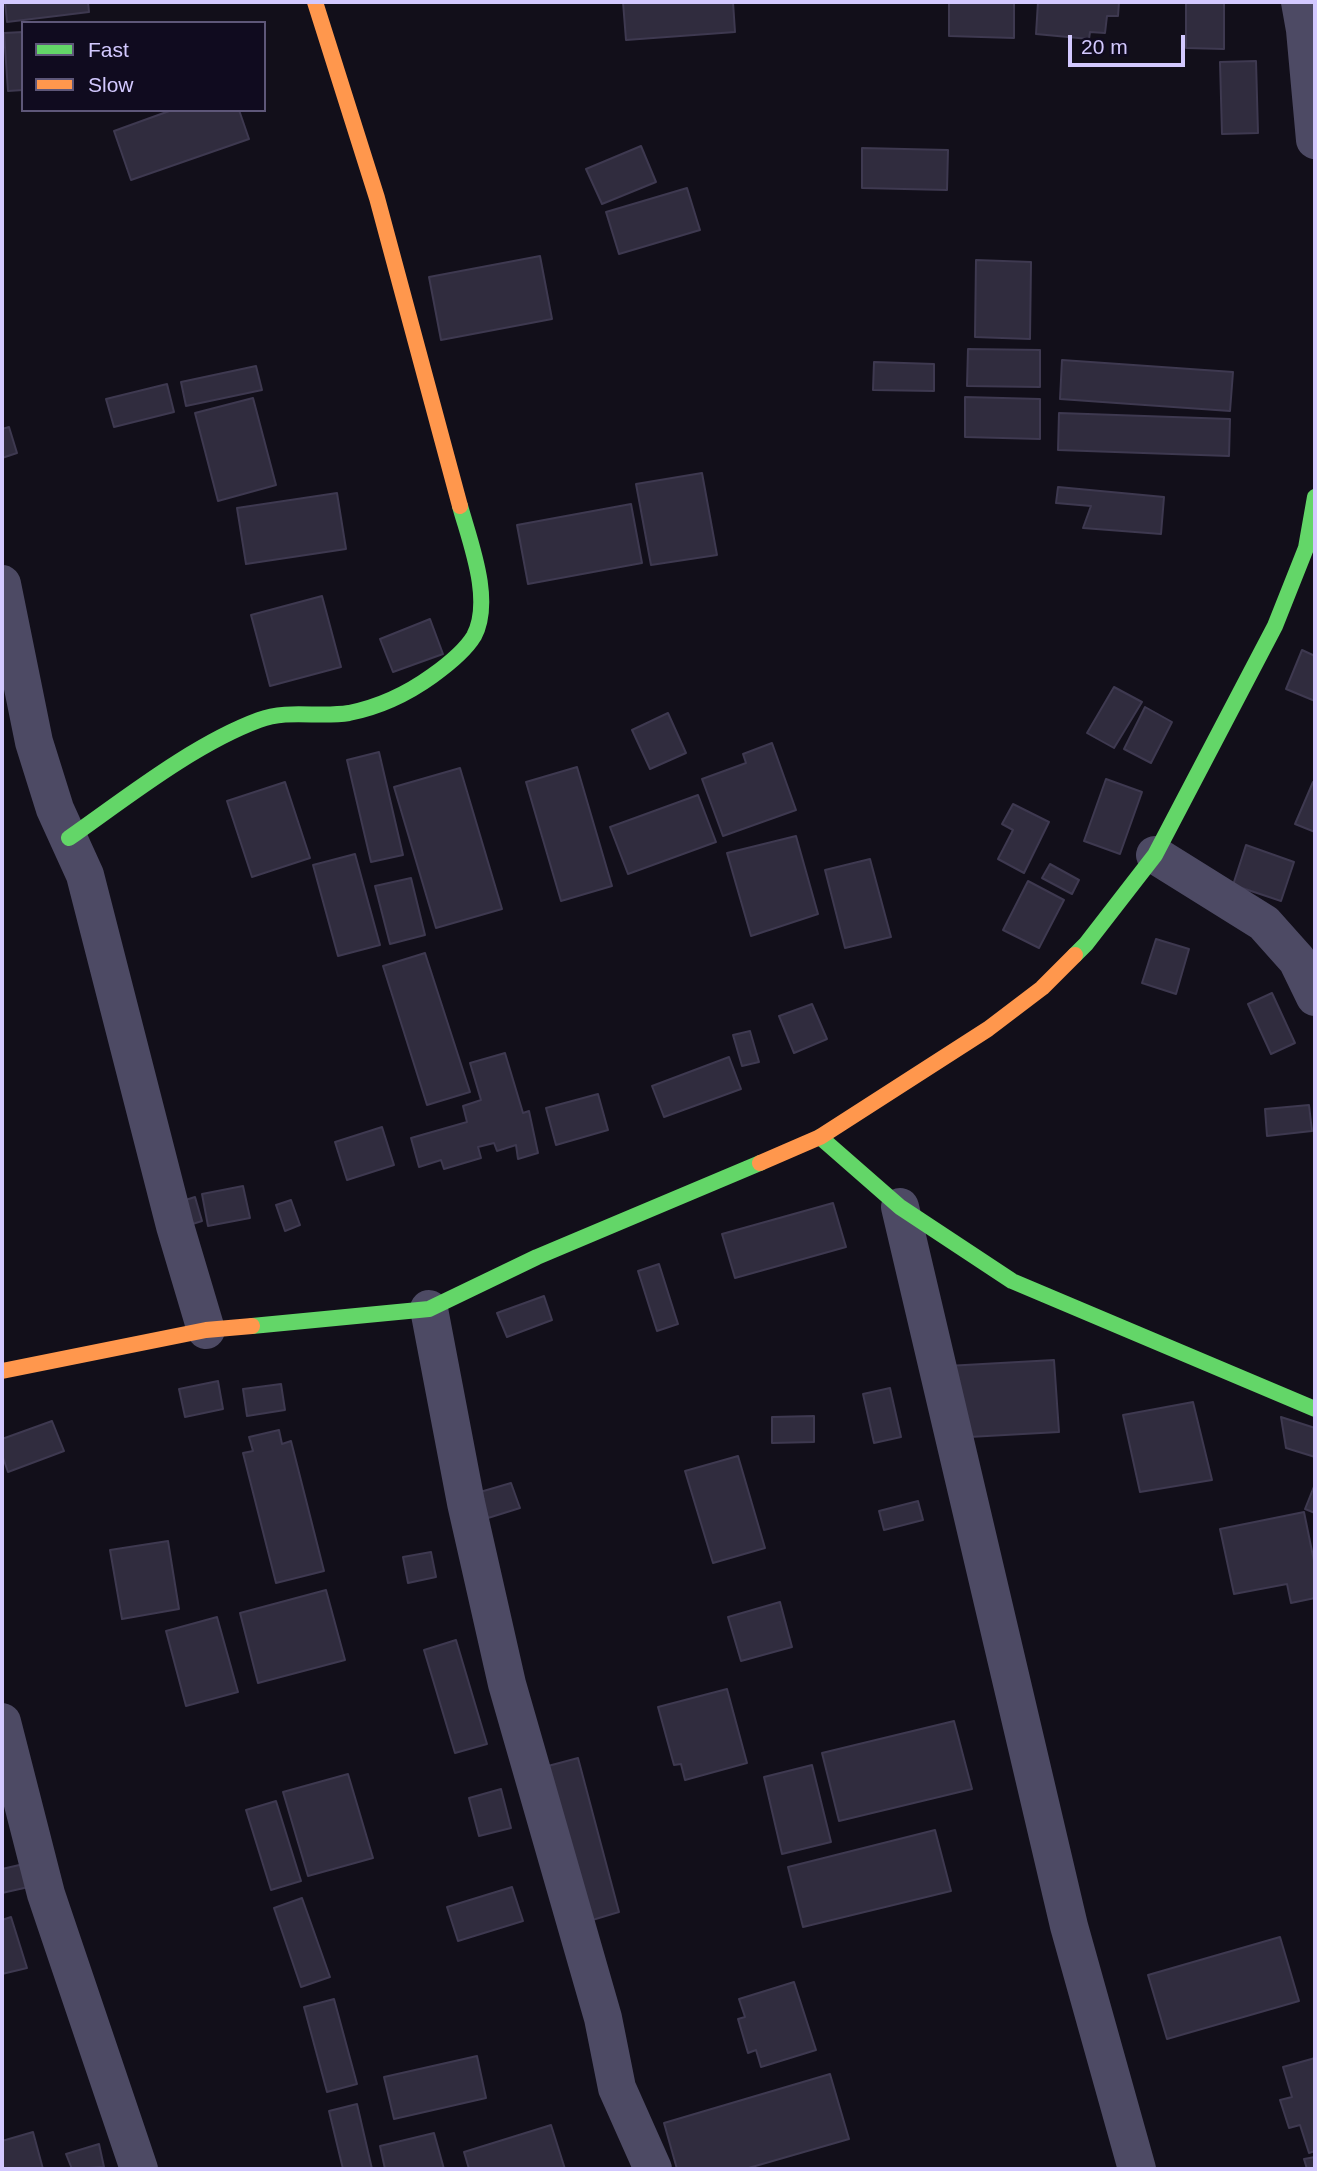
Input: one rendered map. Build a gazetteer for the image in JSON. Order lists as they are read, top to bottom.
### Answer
{
  "legend": ["Fast", "Slow"],
  "scale_bar": "20 m"
}
